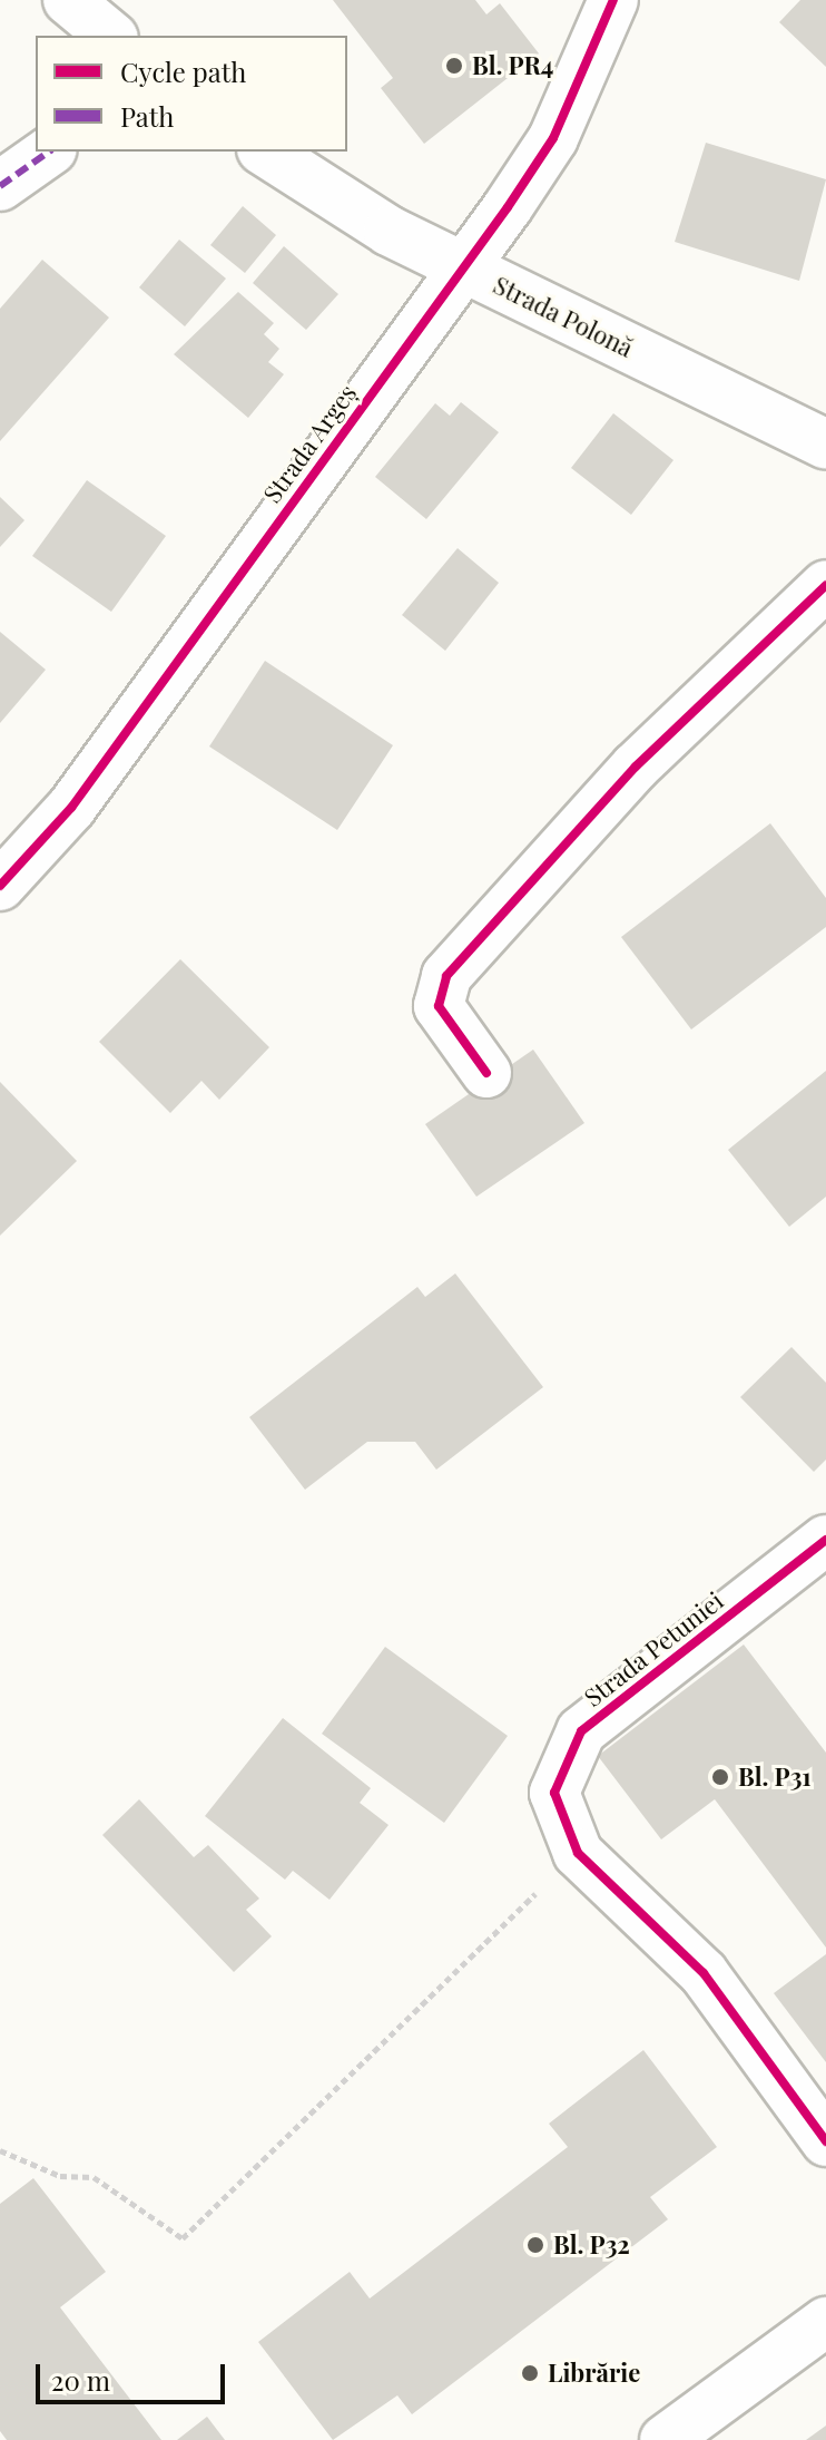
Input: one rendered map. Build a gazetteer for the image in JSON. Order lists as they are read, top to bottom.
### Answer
{
  "streets": {
    "street": ["Strada Polonă", "Strada Argeș", "Strada Petuniei"]
  },
  "crossings": [
    ["Strada Polonă", "Strada Argeș"]
  ],
  "places": [
    "Bl. PR4",
    "Bl. P31",
    "Bl. P32",
    "Librărie"
  ],
  "legend": ["Cycle path", "Path"],
  "scale_bar": "20 m"
}
